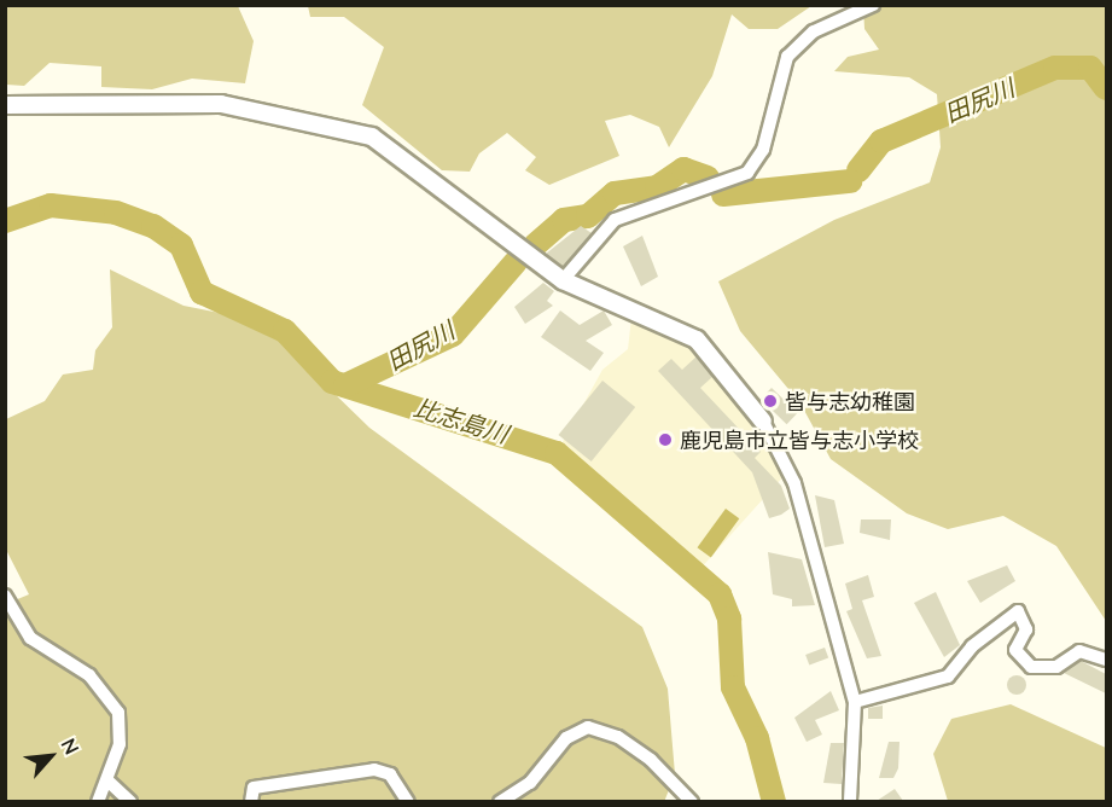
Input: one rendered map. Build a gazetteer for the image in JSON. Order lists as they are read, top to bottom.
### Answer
{
  "water": ["田尻川", "比志島川"],
  "places": ["皆与志幼稚園", "鹿児島市立皆与志小学校"],
  "north": "top right"
}
